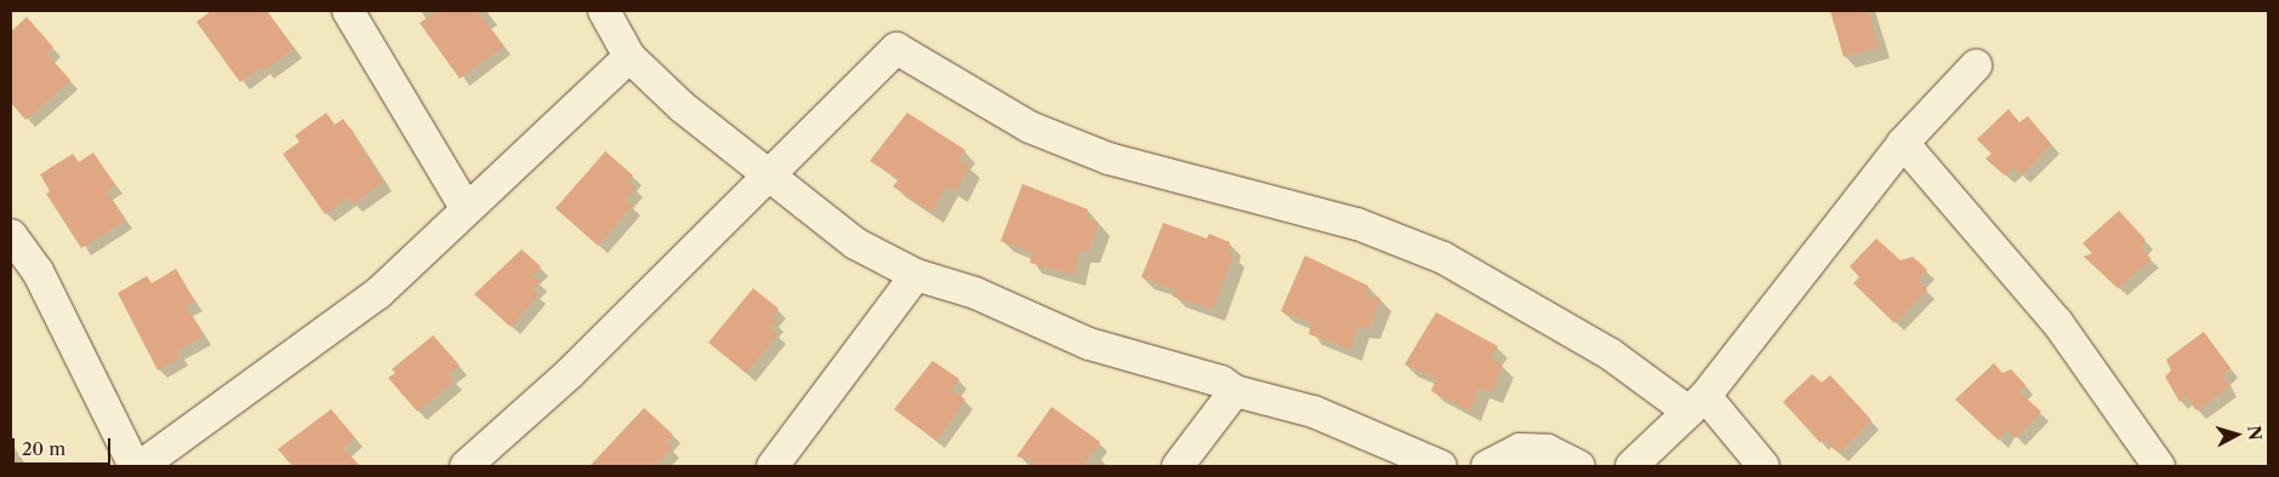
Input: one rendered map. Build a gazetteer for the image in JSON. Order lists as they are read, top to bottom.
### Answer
{
  "scale_bar": "20 m",
  "north": "right"
}
